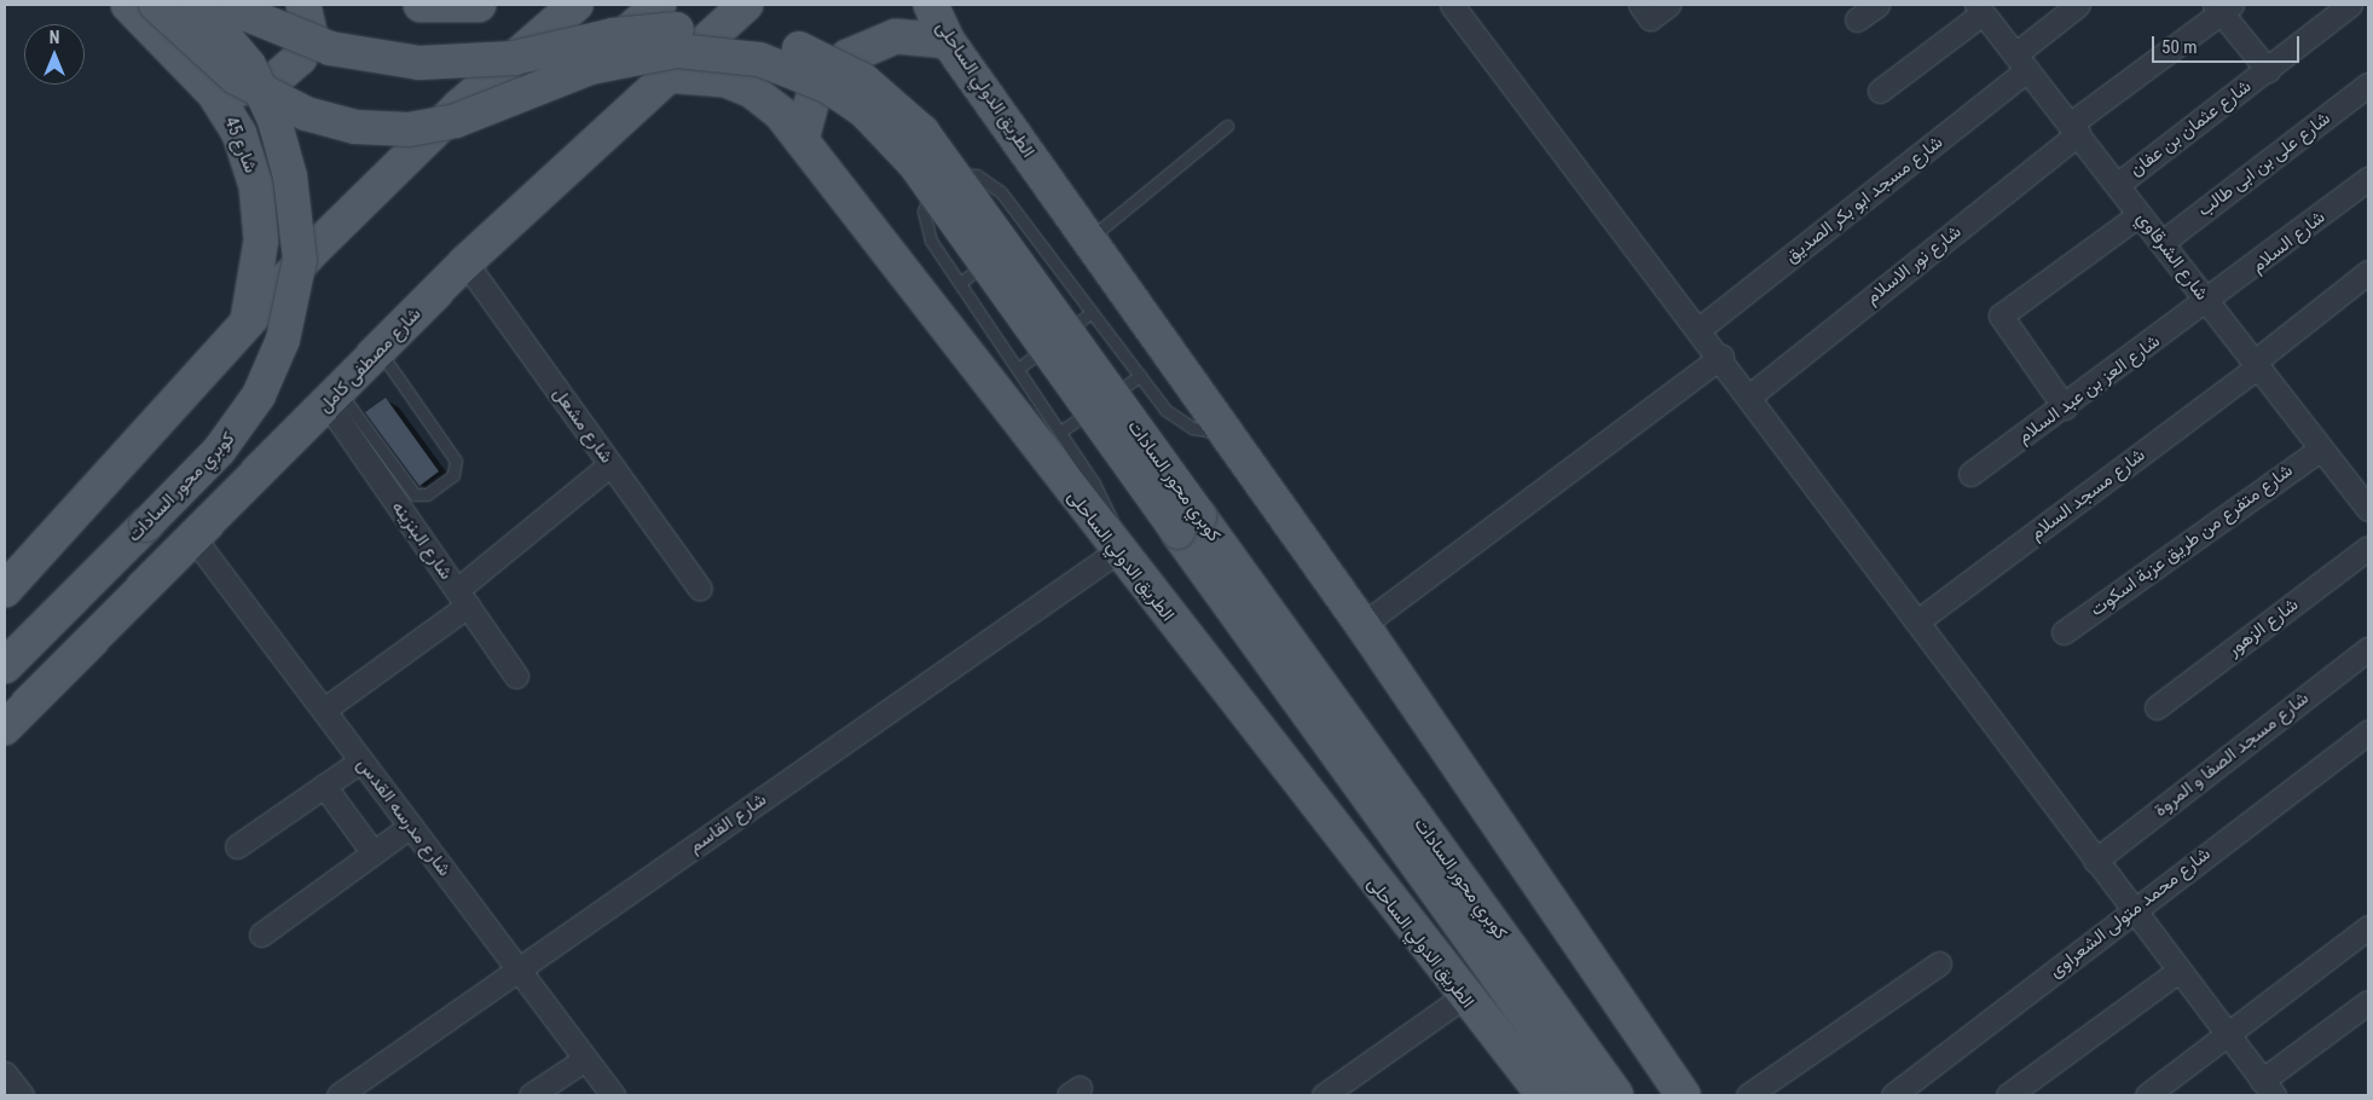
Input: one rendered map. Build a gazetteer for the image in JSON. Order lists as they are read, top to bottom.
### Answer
{
  "streets": {
    "main road": [
      "الطريق الدولي الساحلى",
      "شارع 45",
      "شارع مصطفى كامل",
      "كوبري محور السادات"
    ],
    "street": [
      "شارع عثمان بن عفان",
      "شارع على بن ابى طالب",
      "شارع مسجد ابو بكر الصديق",
      "شارع السلام",
      "شارع الشرقاوي",
      "شارع نور الاسلام",
      "شارع العز بن عبد السلام",
      "شارع مشعل",
      "شارع مسجد السلام",
      "شارع البنزينه",
      "شارع متفرع من طريق عزبة اسكوت",
      "شارع الزهور",
      "شارع مسجد الصفا و المروة",
      "شارع مدرسه القدس",
      "شارع القاسم",
      "شارع محمد متولى الشعراوى"
    ]
  },
  "crossings": [
    ["الطريق الدولي الساحلى", "شارع مصطفى كامل"],
    ["الطريق الدولي الساحلى", "شارع القاسم"],
    ["شارع عثمان بن عفان", "شارع الشرقاوي"],
    ["شارع على بن ابى طالب", "شارع الشرقاوي"],
    ["شارع مسجد ابو بكر الصديق", "شارع الشرقاوي"],
    ["شارع السلام", "شارع الشرقاوي"],
    ["شارع السلام", "شارع العز بن عبد السلام"],
    ["شارع الشرقاوي", "شارع نور الاسلام"],
    ["شارع الشرقاوي", "شارع العز بن عبد السلام"],
    ["شارع الشرقاوي", "شارع مسجد السلام"],
    ["شارع الشرقاوي", "شارع متفرع من طريق عزبة اسكوت"],
    ["شارع مصطفى كامل", "شارع مشعل"],
    ["شارع مصطفى كامل", "شارع البنزينه"],
    ["شارع مصطفى كامل", "شارع مدرسه القدس"],
    ["شارع مدرسه القدس", "شارع القاسم"]
  ],
  "scale_bar": "50 m",
  "north": "top"
}
